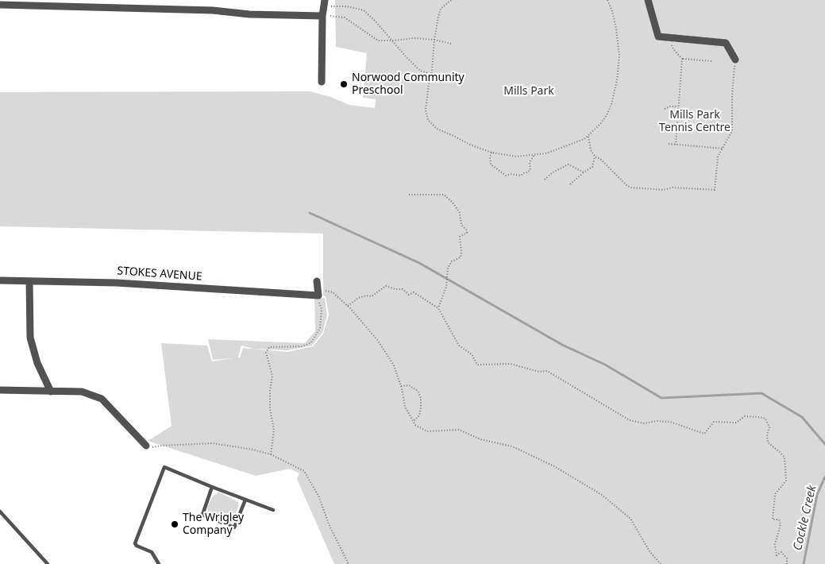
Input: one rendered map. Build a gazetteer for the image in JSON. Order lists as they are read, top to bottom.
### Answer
{
  "streets": {
    "street": ["STOKES AVENUE"]
  },
  "water": ["Cockle Creek"],
  "parks": ["Mills Park", "Mills Park Tennis Centre"],
  "places": ["Norwood Community Preschool", "The Wrigley Company"]
}
